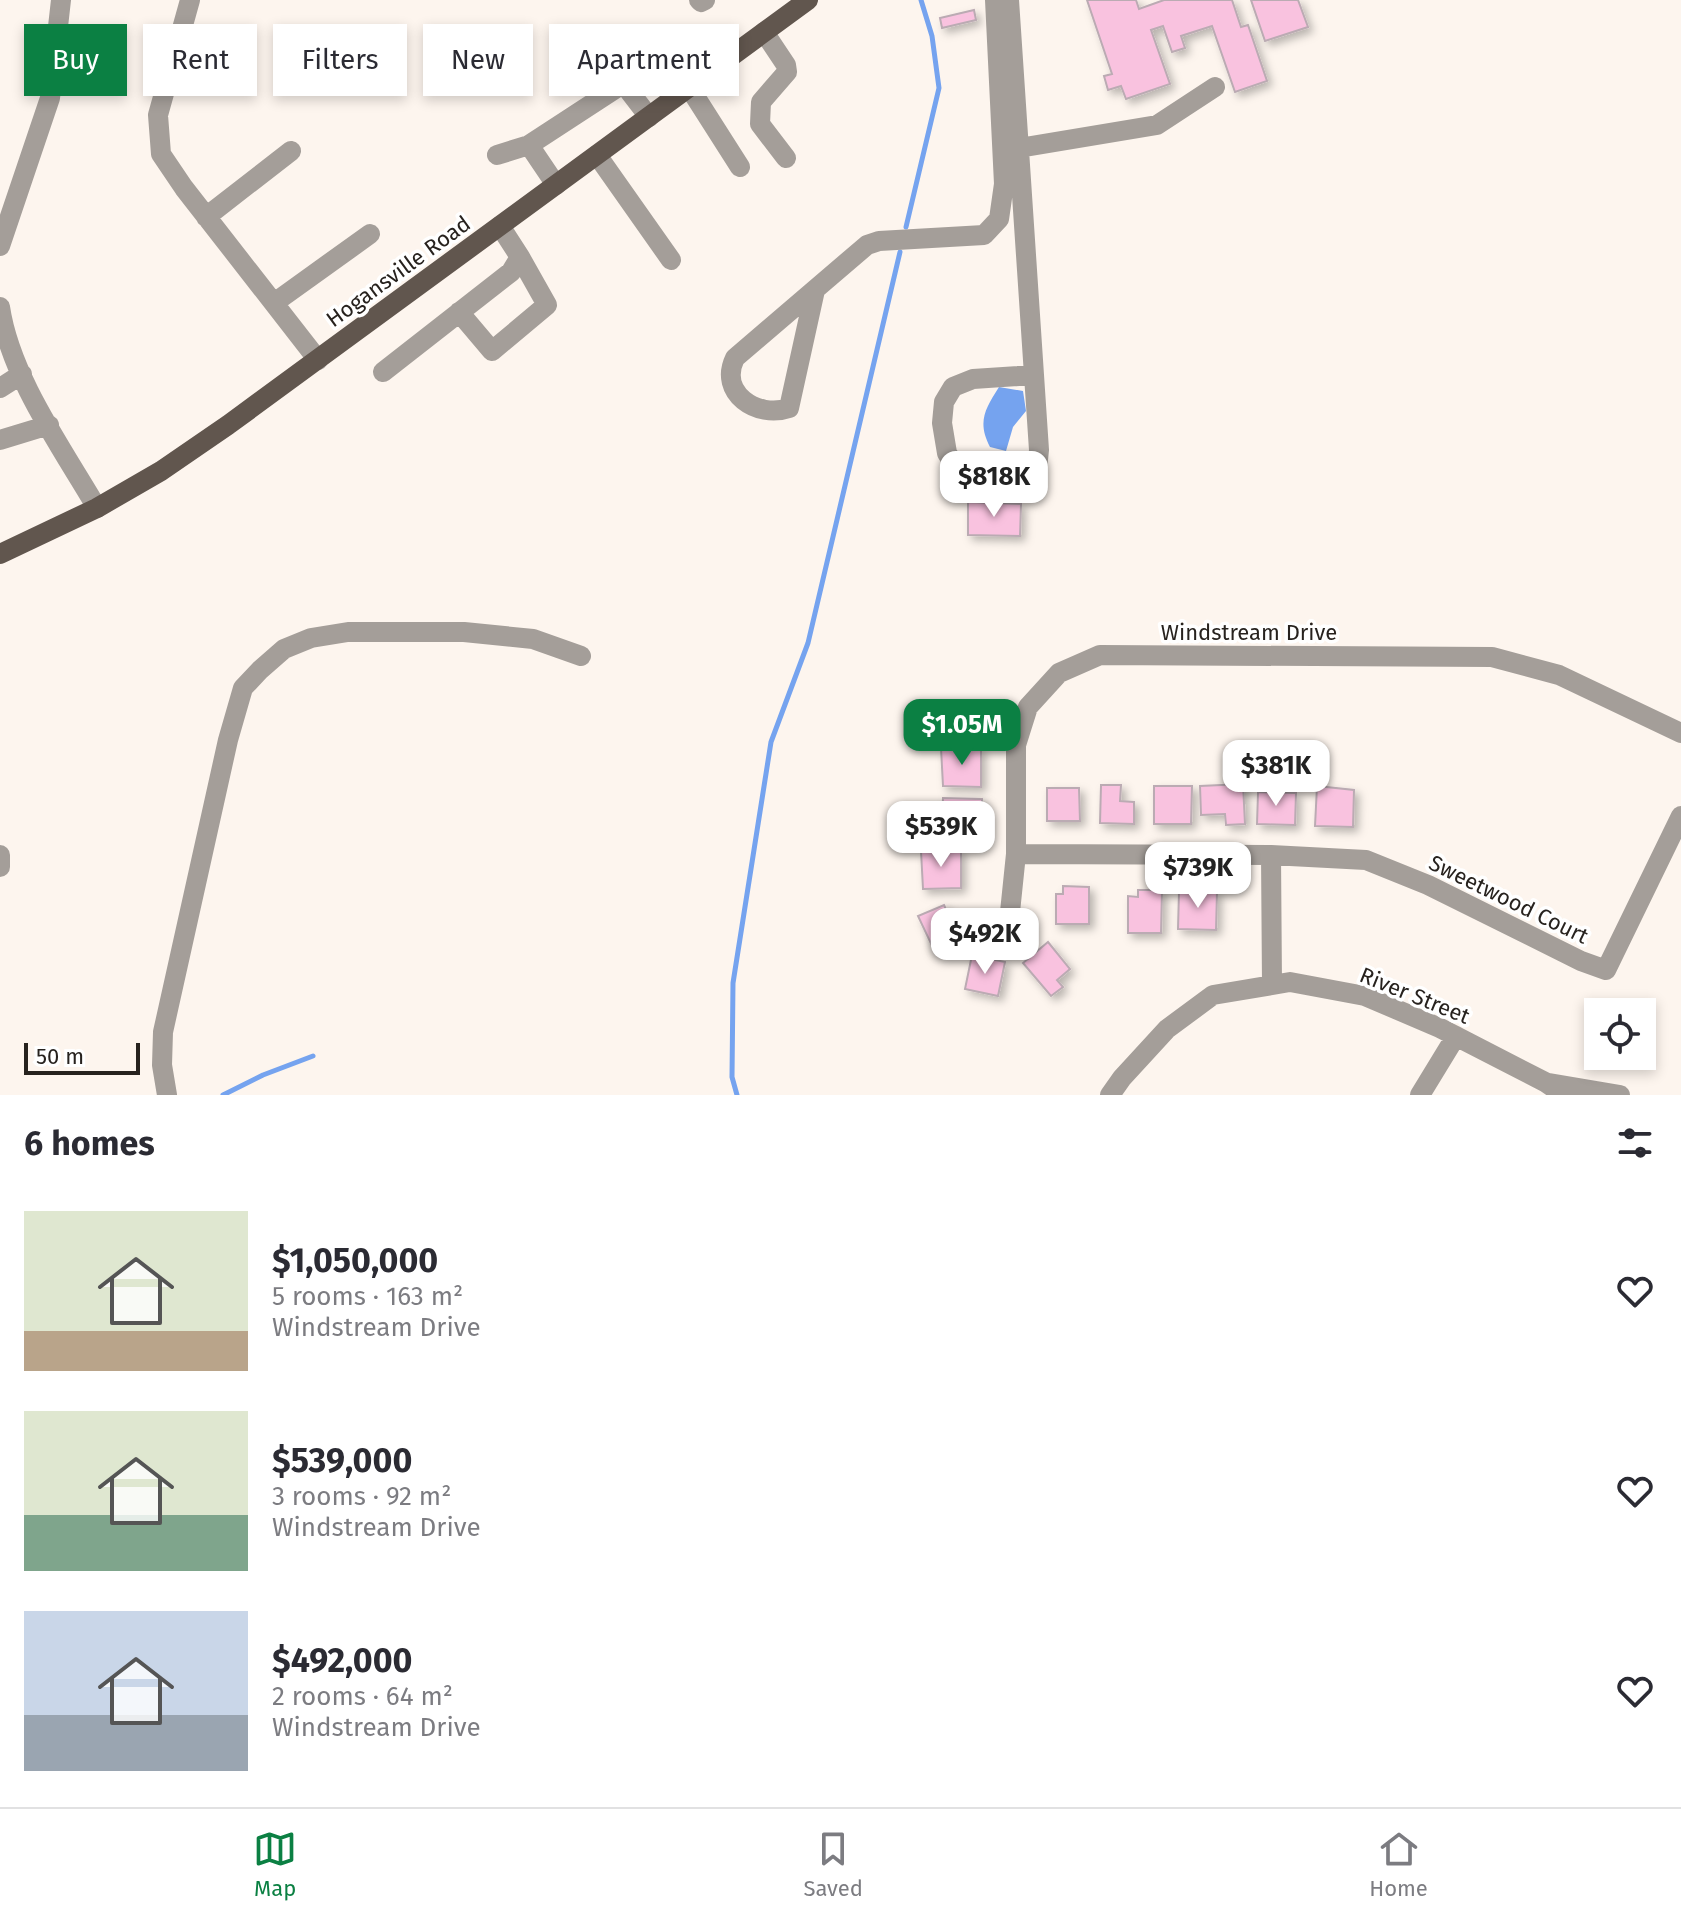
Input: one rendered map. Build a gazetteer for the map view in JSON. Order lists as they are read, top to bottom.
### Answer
{
  "streets": {
    "main road": ["Hogansville Road"],
    "street": ["Windstream Drive", "Sweetwood Court", "River Street"]
  },
  "crossings": [
    ["Windstream Drive", "Sweetwood Court"]
  ],
  "scale_bar": "50 m",
  "page": {
    "chip": [
      "Buy",
      "Rent",
      "Filters",
      "New",
      "Apartment"
    ],
    "price": [
      "$818K",
      "$1.05M",
      "$381K",
      "$539K",
      "$739K",
      "$492K"
    ],
    "scale": "50 m",
    "heading": "6 homes",
    "list": [
      {
        "name": "$1,050,000",
        "note": "5 rooms · 163 m² · Windstream Drive"
      },
      {
        "name": "$539,000",
        "note": "3 rooms · 92 m² · Windstream Drive"
      },
      {
        "name": "$492,000",
        "note": "2 rooms · 64 m² · Windstream Drive"
      }
    ],
    "tabs": ["Map", "Saved", "Home"]
  }
}
